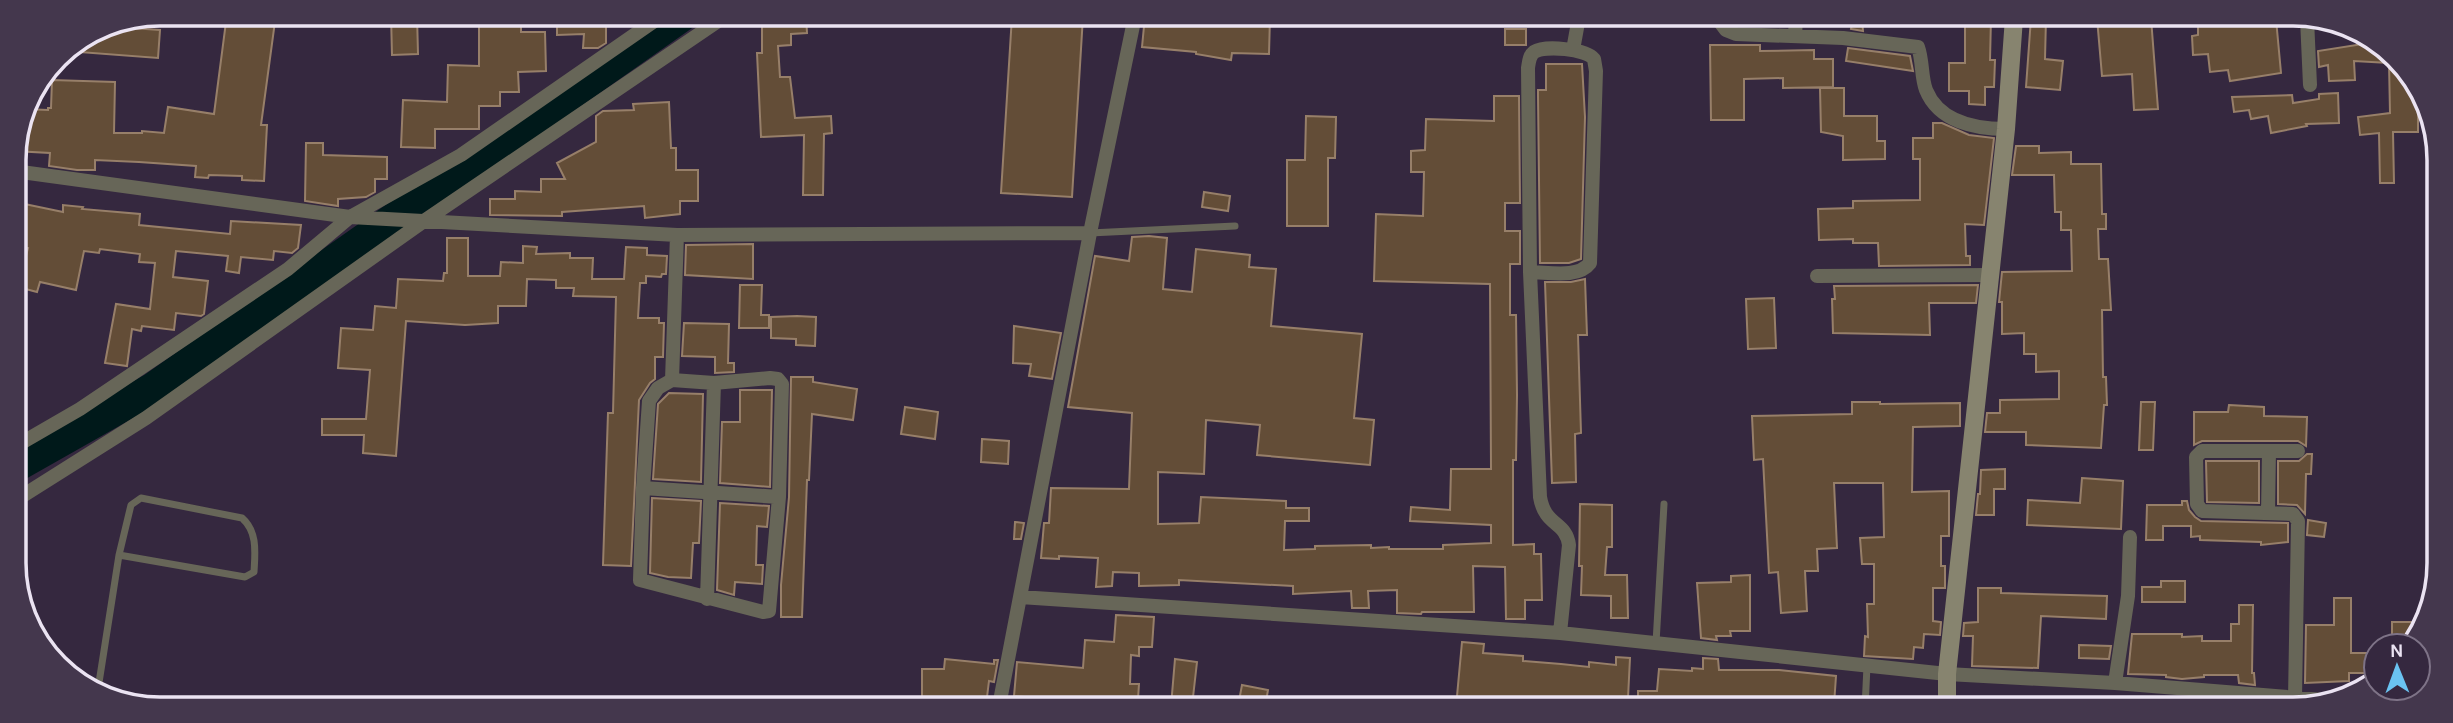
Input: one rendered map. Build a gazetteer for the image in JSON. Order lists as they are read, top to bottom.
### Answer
{
  "north": "top"
}
